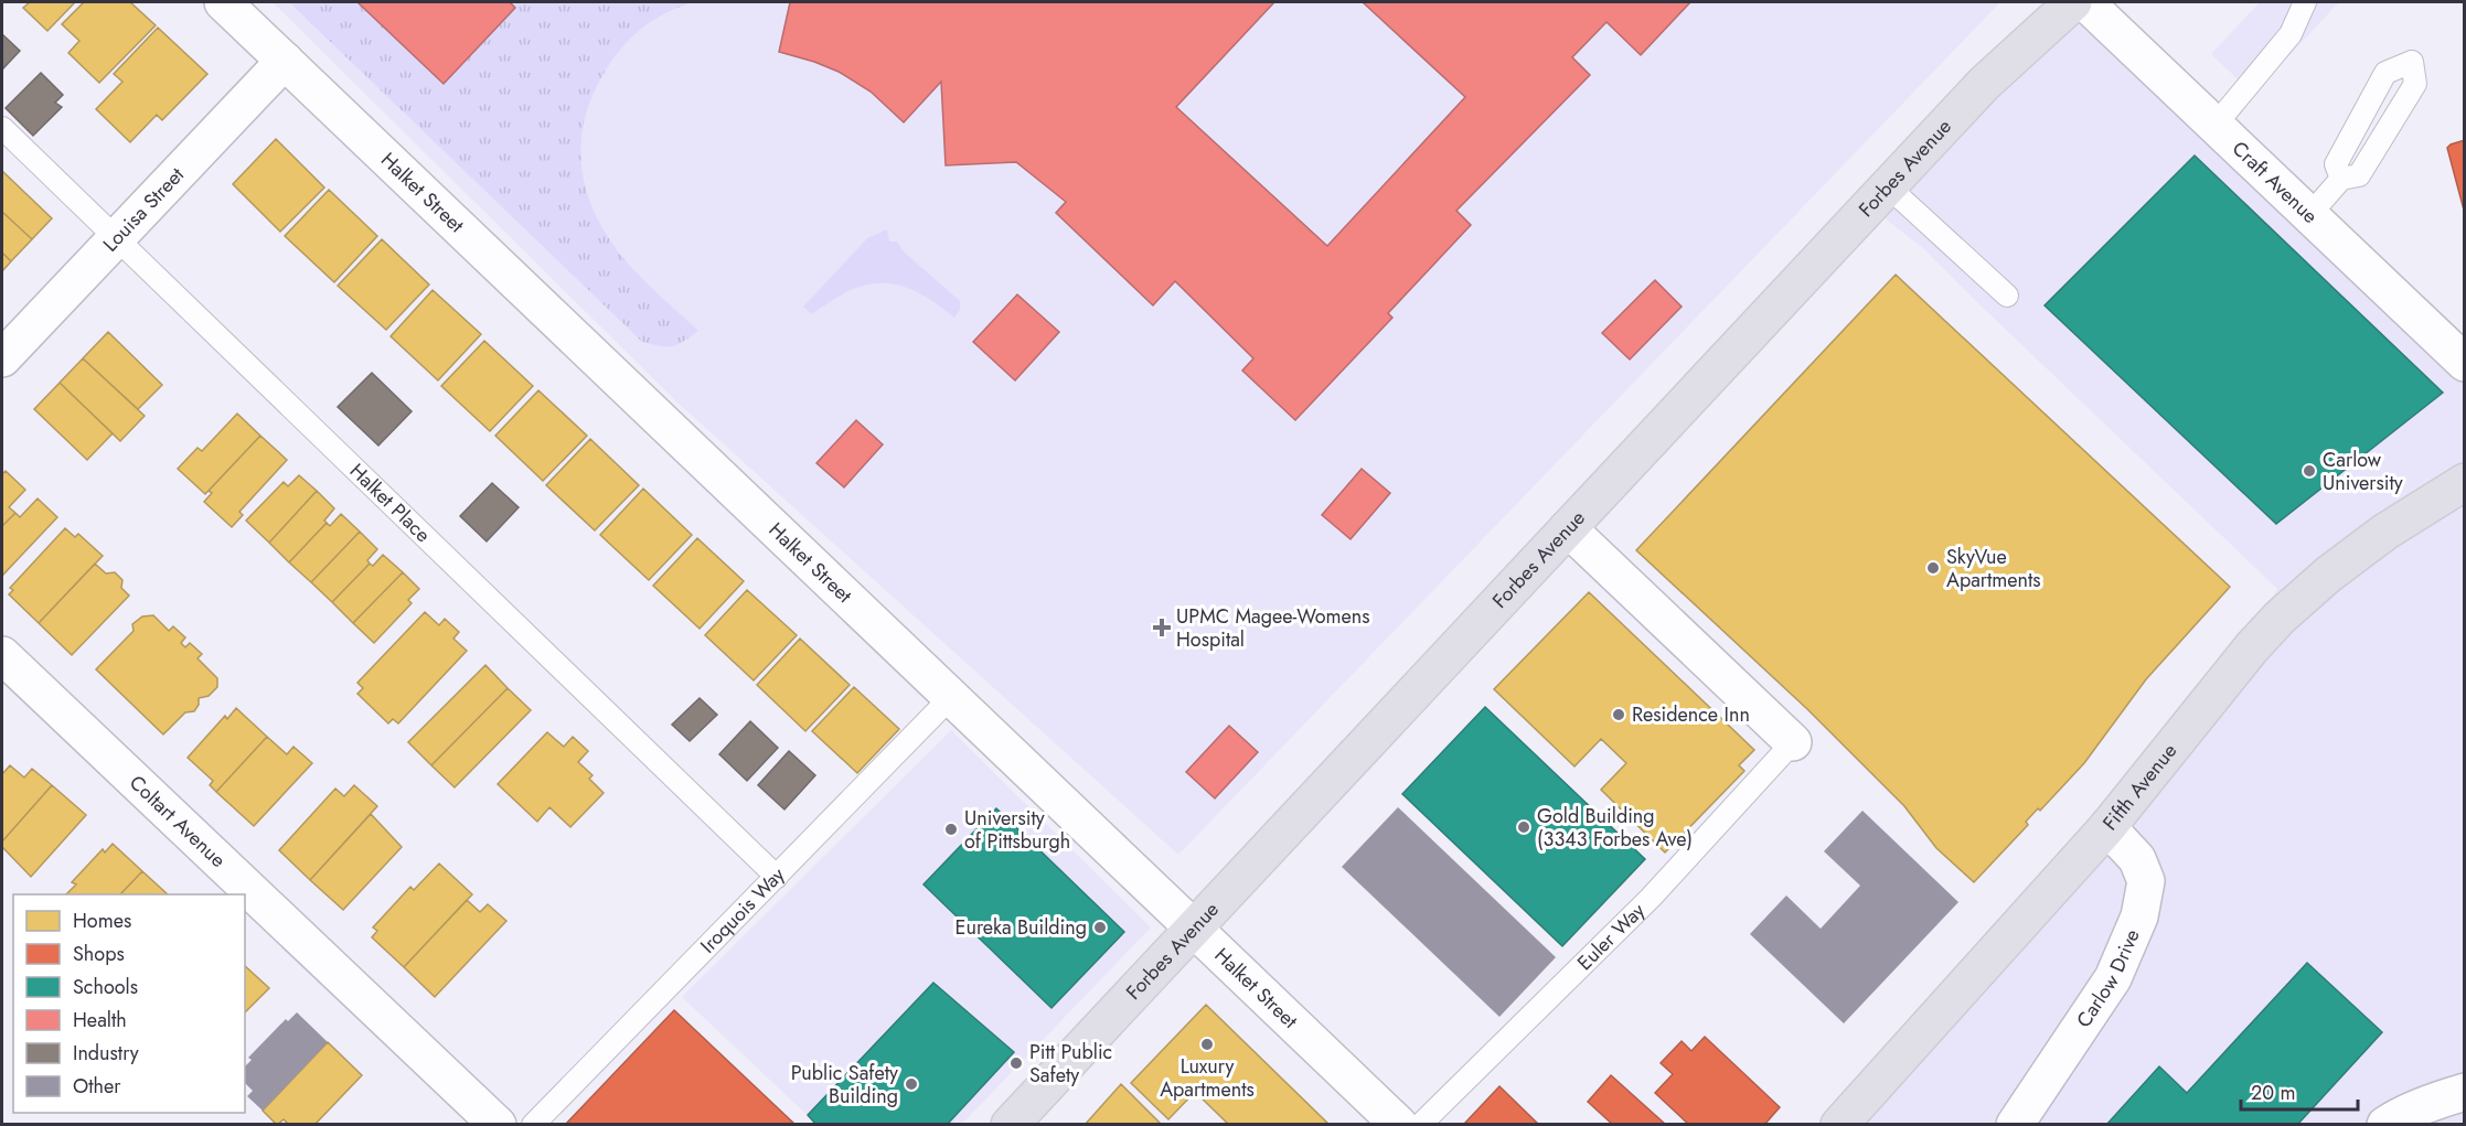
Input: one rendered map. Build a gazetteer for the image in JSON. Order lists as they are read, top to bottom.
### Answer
{
  "streets": {
    "highway": ["Forbes Avenue", "Fifth Avenue"],
    "street": [
      "Craft Avenue",
      "Halket Street",
      "Louisa Street",
      "Coltart Avenue",
      "Carlow Drive"
    ],
    "lane": ["Halket Place", "Iroquois Way", "Euler Way"]
  },
  "crossings": [
    ["Forbes Avenue", "Halket Street"],
    ["Halket Street", "Louisa Street"],
    ["Halket Street", "Iroquois Way"],
    ["Louisa Street", "Halket Place"],
    ["Halket Place", "Iroquois Way"],
    ["Fifth Avenue", "Carlow Drive"]
  ],
  "places": {
    "other": [
      "Carlow University",
      "SkyVue Apartments",
      "Residence Inn",
      "Gold Building (3343 Forbes Ave)",
      "University of Pittsburgh",
      "Eureka Building",
      "Luxury Apartments",
      "Pitt Public Safety",
      "Public Safety Building"
    ],
    "health": ["UPMC Magee-Womens Hospital"]
  },
  "legend": [
    "Homes",
    "Shops",
    "Schools",
    "Health",
    "Industry",
    "Other"
  ],
  "scale_bar": "20 m"
}
